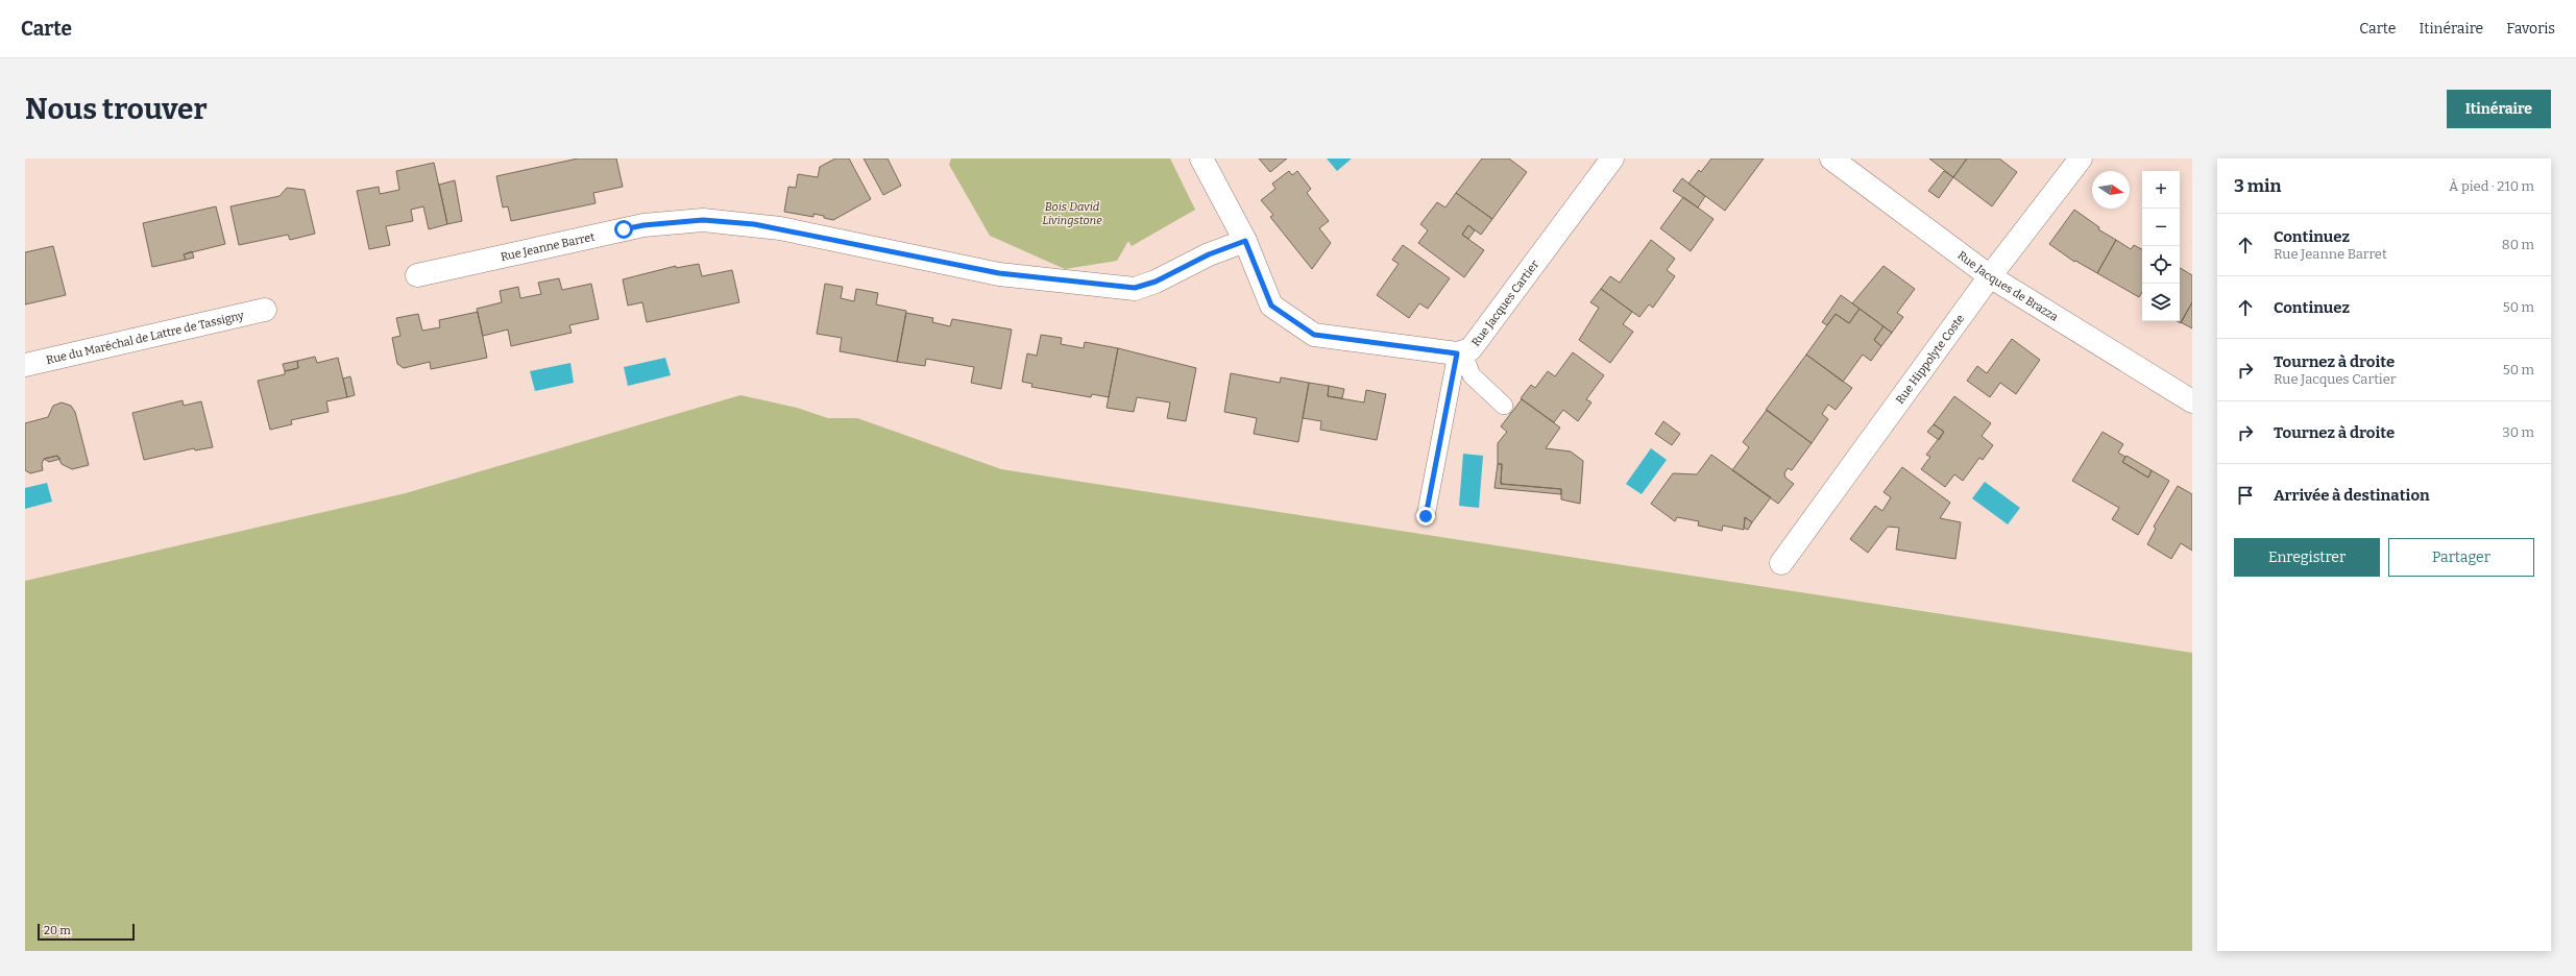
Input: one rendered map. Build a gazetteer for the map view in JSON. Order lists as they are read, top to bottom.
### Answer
{
  "streets": {
    "street": [
      "Rue Jeanne Barret",
      "Rue Jacques de Brazza",
      "Rue Jacques Cartier",
      "Rue du Maréchal de Lattre de Tassigny",
      "Rue Hippolyte Coste"
    ]
  },
  "crossings": [
    ["Rue Jeanne Barret", "Rue Jacques Cartier"],
    ["Rue Jacques de Brazza", "Rue Hippolyte Coste"]
  ],
  "parks": ["Bois David Livingstone"],
  "scale_bar": "20 m",
  "north": "right",
  "page": {
    "header": "Carte",
    "nav": ["Carte", "Itinéraire", "Favoris"],
    "buttons": [
      "Itinéraire",
      ["Enregistrer", "Partager"]
    ],
    "title": "Nous trouver",
    "heading": ["3 min", "À pied · 210 m"],
    "map_buttons": ["+", "−"],
    "list": [
      ["Continuez", "Rue Jeanne Barret", "80 m"],
      ["Continuez", "50 m"],
      ["Tournez à droite", "Rue Jacques Cartier", "50 m"],
      ["Tournez à droite", "30 m"],
      "Arrivée à destination"
    ],
    "scale": "20 m"
  }
}
